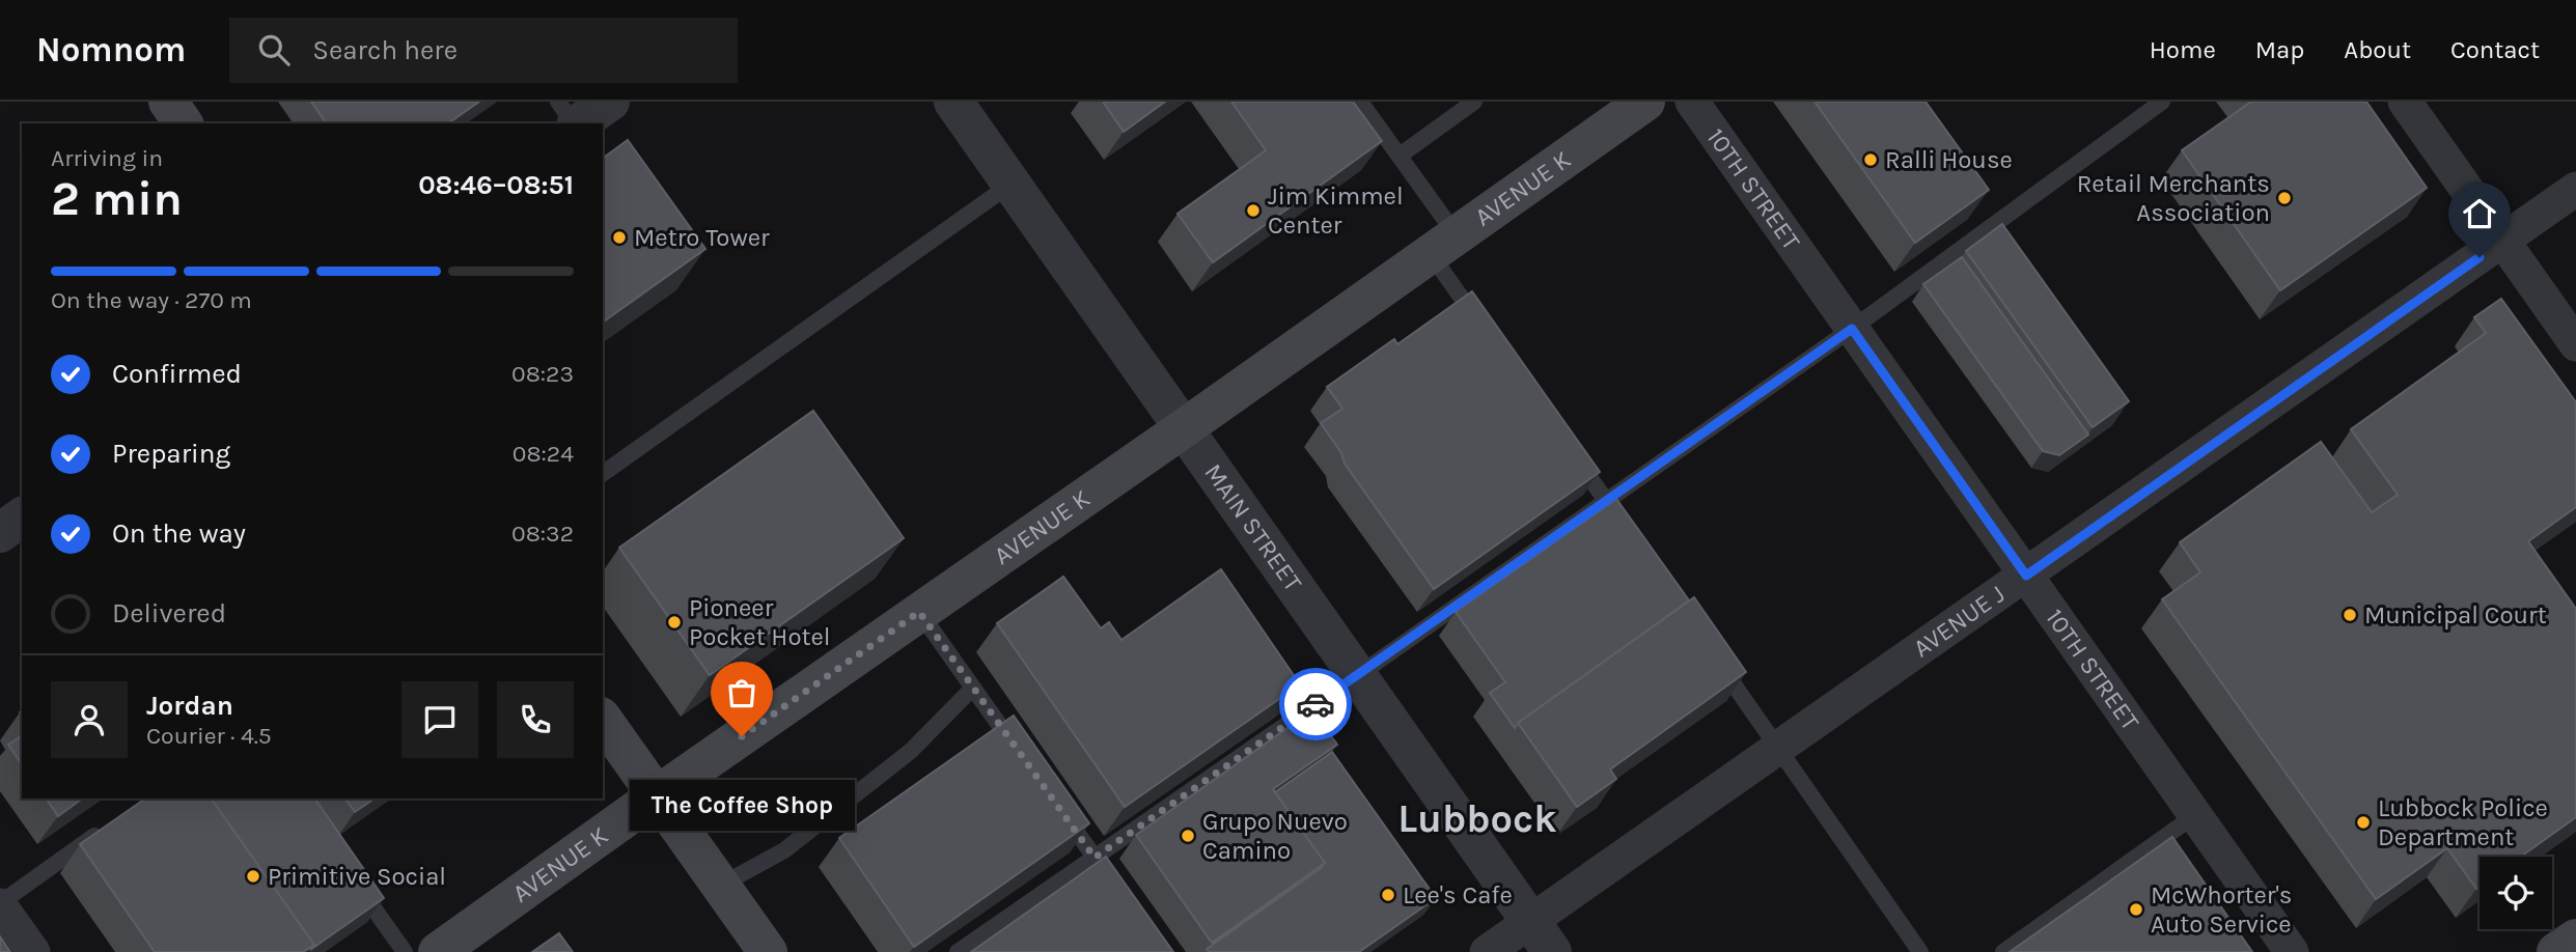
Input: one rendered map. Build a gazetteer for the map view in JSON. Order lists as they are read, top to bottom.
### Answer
{
  "streets": {
    "main road": ["AVENUE K"],
    "street": ["10TH STREET", "MAIN STREET", "AVENUE J"]
  },
  "crossings": [
    ["AVENUE K", "MAIN STREET"],
    ["10TH STREET", "AVENUE J"],
    ["MAIN STREET", "AVENUE J"]
  ],
  "districts": ["Lubbock"],
  "places": [
    "Ralli House",
    "Retail Merchants Association",
    "Jim Kimmel Center",
    "Metro Tower",
    "Municipal Court",
    "Pioneer Pocket Hotel",
    "The Coffee Shop",
    "Lubbock Police Department",
    "Grupo Nuevo Camino",
    "Primitive Social",
    "Lee's Cafe",
    "McWhorter's Auto Service"
  ],
  "page": {
    "header": "Nomnom",
    "search": "Search here",
    "nav": [
      "Home",
      "Map",
      "About",
      "Contact"
    ],
    "heading": ["2 min", "Arriving in", "08:46–08:51"],
    "panel": ["Jordan", "Courier · 4.5"],
    "bar": "On the way · 270 m",
    "list": [
      ["Confirmed", "08:23"],
      ["Preparing", "08:24"],
      ["On the way", "08:32"],
      "Delivered"
    ],
    "bubble": "The Coffee Shop"
  }
}
